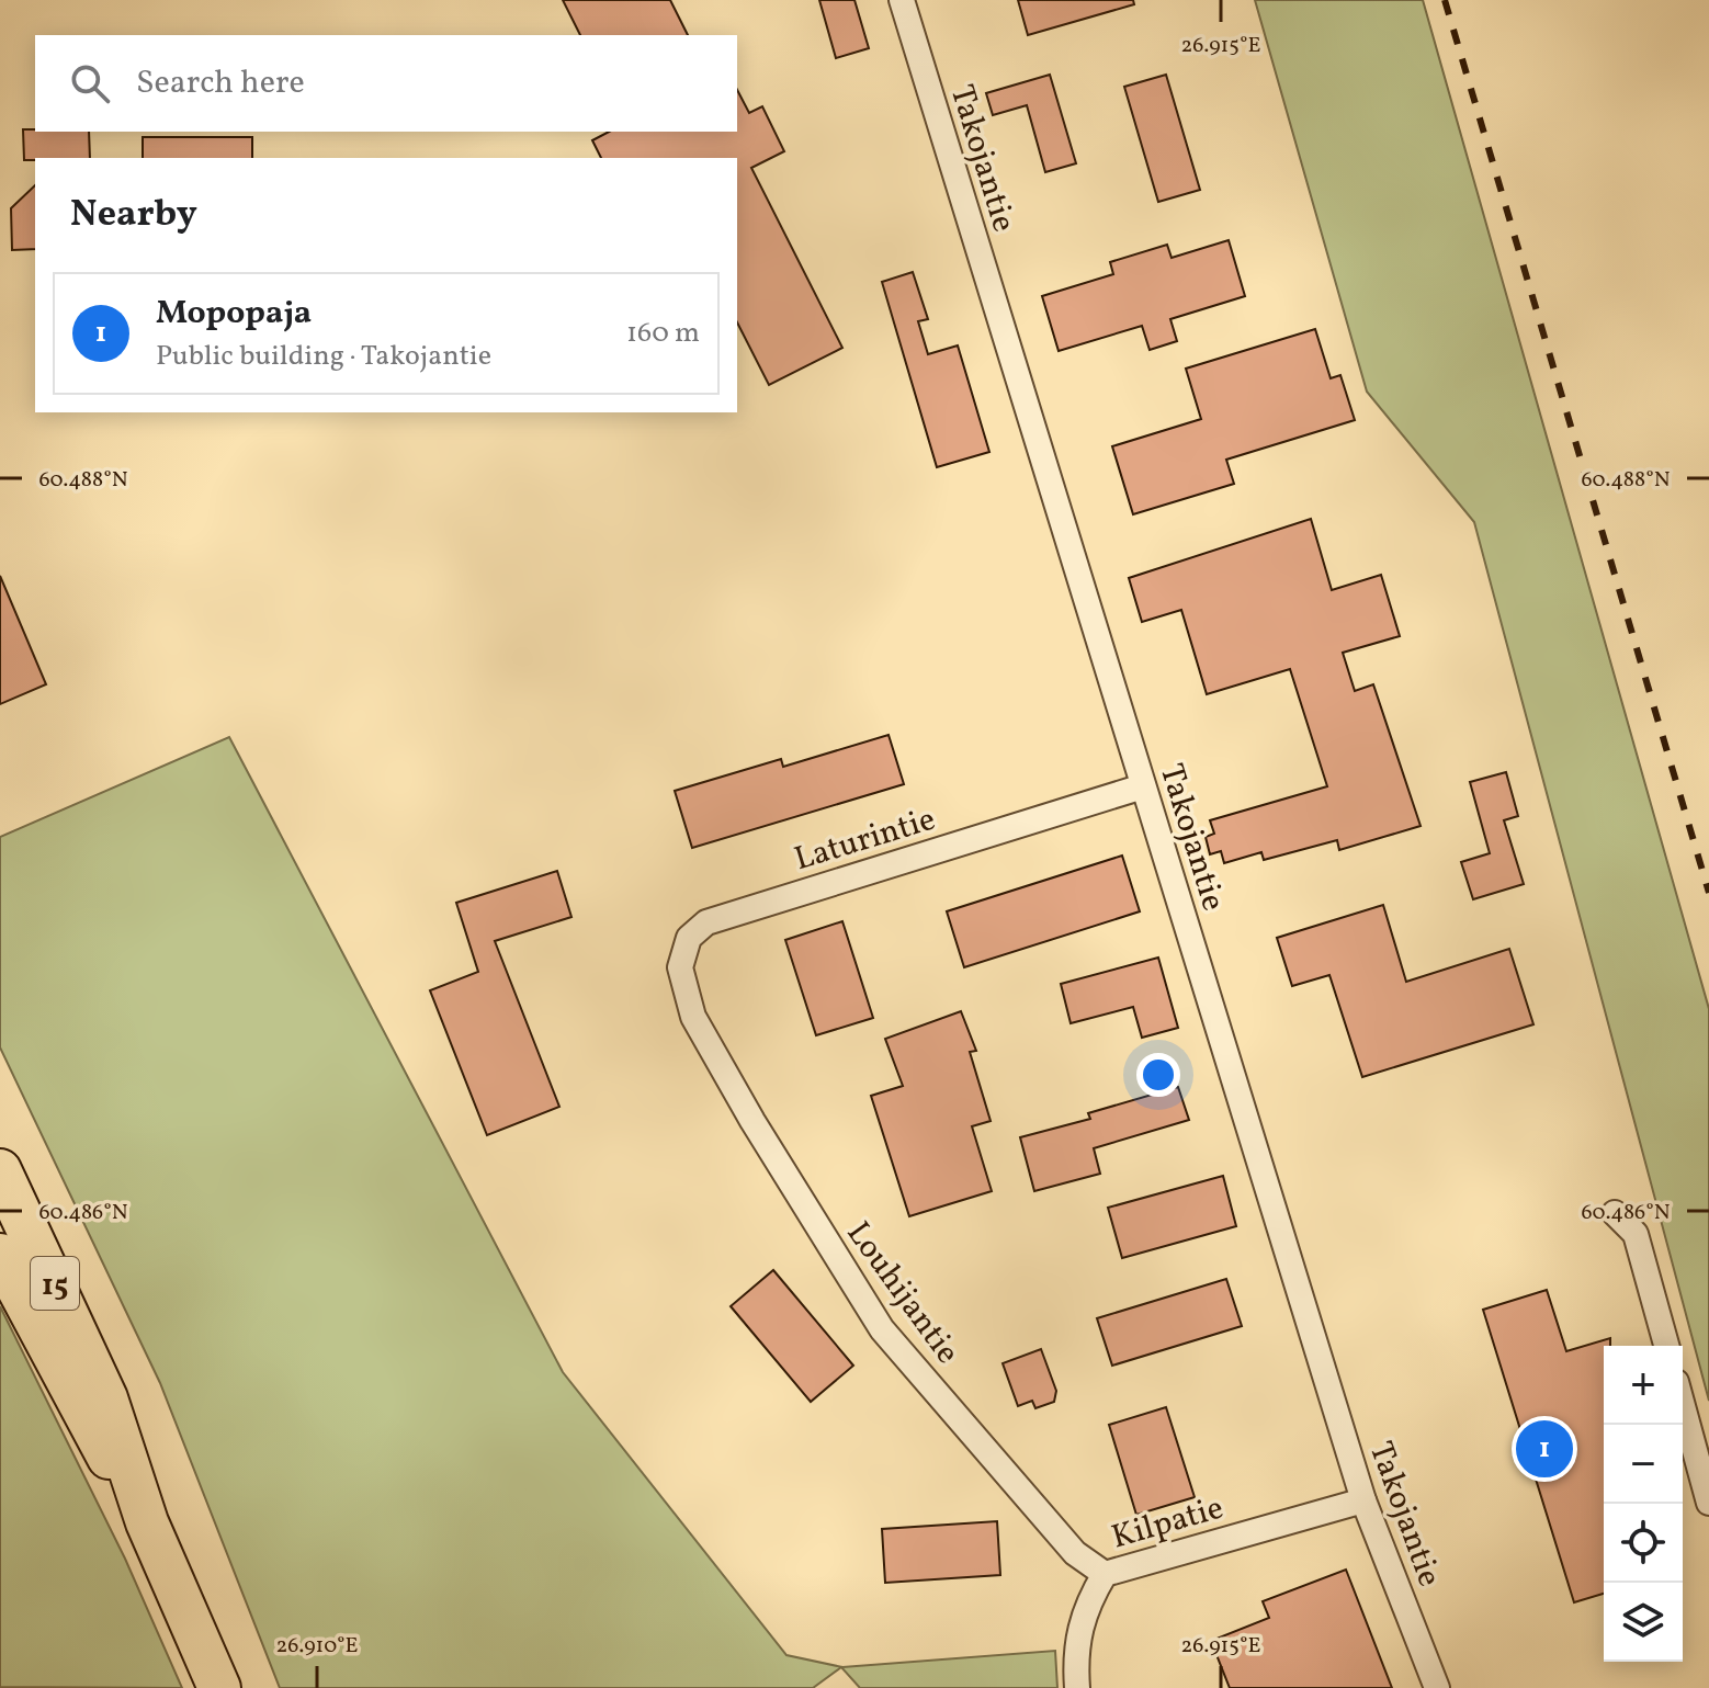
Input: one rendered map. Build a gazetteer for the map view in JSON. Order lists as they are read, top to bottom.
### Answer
{
  "streets": {
    "highway": ["15"],
    "street": [
      "Takojantie",
      "Laturintie",
      "Louhijantie",
      "Kilpatie"
    ]
  },
  "crossings": [
    ["Takojantie", "Laturintie"],
    ["Takojantie", "Kilpatie"],
    ["Laturintie", "Louhijantie"],
    ["Louhijantie", "Kilpatie"]
  ],
  "page": {
    "search": "Search here",
    "heading": "Nearby",
    "list": [
      {
        "mark": "1",
        "name": "Mopopaja",
        "note": "Public building · Takojantie",
        "value": "160 m"
      }
    ],
    "map_buttons": ["+", "−"],
    "pins": "1"
  },
  "coordinates": [
    "26.915°E",
    "60.488°N",
    "60.486°N",
    "26.910°E"
  ]
}
